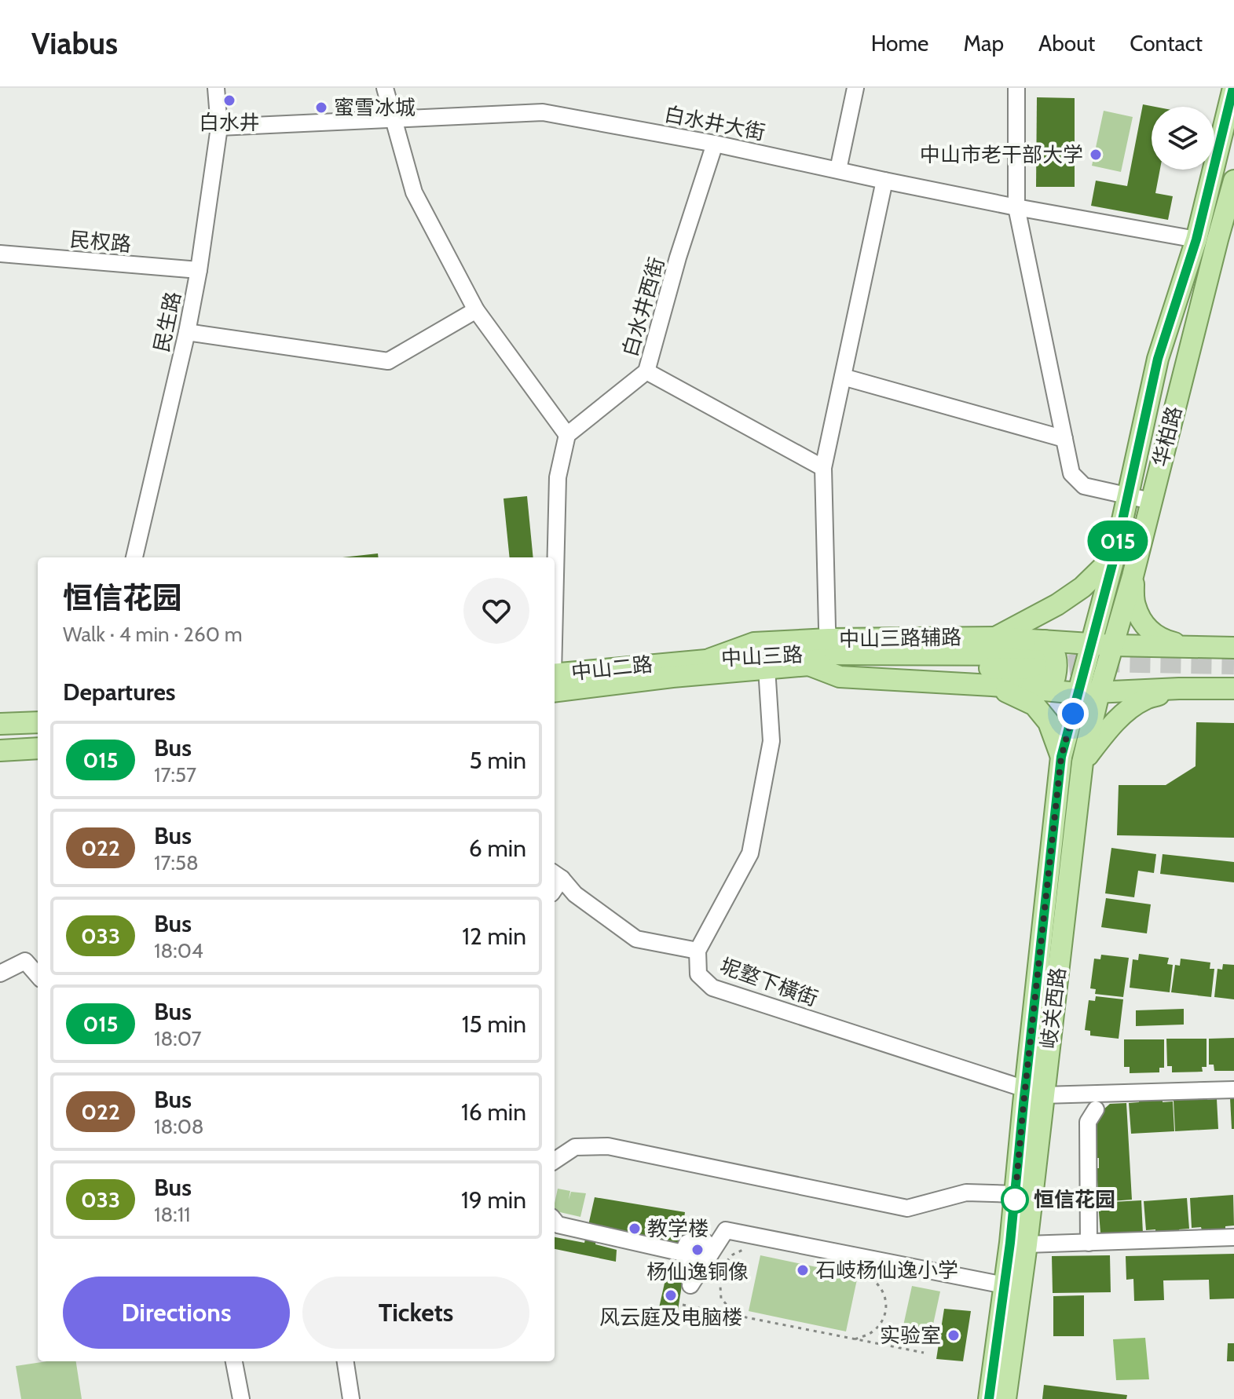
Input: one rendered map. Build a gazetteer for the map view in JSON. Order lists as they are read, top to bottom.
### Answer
{
  "streets": {
    "main road": [
      "华柏路",
      "中山三路辅路",
      "中山三路",
      "中山二路",
      "岐关西路"
    ],
    "street": [
      "白水井大街",
      "民权路",
      "白水井西街",
      "民生路",
      "坭墪下橫街"
    ]
  },
  "crossings": [
    ["白水井大街", "白水井西街"],
    ["白水井大街", "民生路"],
    ["白水井大街", "华柏路"],
    ["民权路", "民生路"],
    ["华柏路", "中山三路辅路"],
    ["华柏路", "岐关西路"],
    ["中山三路辅路", "中山三路"],
    ["中山三路辅路", "岐关西路"],
    ["中山三路", "中山二路"],
    ["中山三路", "坭墪下橫街"],
    ["坭墪下橫街", "岐关西路"]
  ],
  "places": [
    "白水井",
    "蜜雪冰城",
    "中山市老干部大学",
    "恒信花园",
    "教学楼",
    "杨仙逸铜像",
    "石岐杨仙逸小学",
    "风云庭及电脑楼",
    "实验室"
  ],
  "lines": ["bus line 015"],
  "page": {
    "header": "Viabus",
    "nav": [
      "Home",
      "Map",
      "About",
      "Contact"
    ],
    "on_map": "015",
    "heading": [
      ["恒信花园", "Walk · 4 min · 260 m"],
      "Departures"
    ],
    "list": [
      {
        "mark": "015",
        "name": "Bus",
        "note": "17:57",
        "value": "5 min"
      },
      {
        "mark": "022",
        "name": "Bus",
        "note": "17:58",
        "value": "6 min"
      },
      {
        "mark": "033",
        "name": "Bus",
        "note": "18:04",
        "value": "12 min"
      },
      {
        "mark": "015",
        "name": "Bus",
        "note": "18:07",
        "value": "15 min"
      },
      {
        "mark": "022",
        "name": "Bus",
        "note": "18:08",
        "value": "16 min"
      },
      {
        "mark": "033",
        "name": "Bus",
        "note": "18:11",
        "value": "19 min"
      }
    ],
    "buttons": ["Directions", "Tickets"]
  }
}
